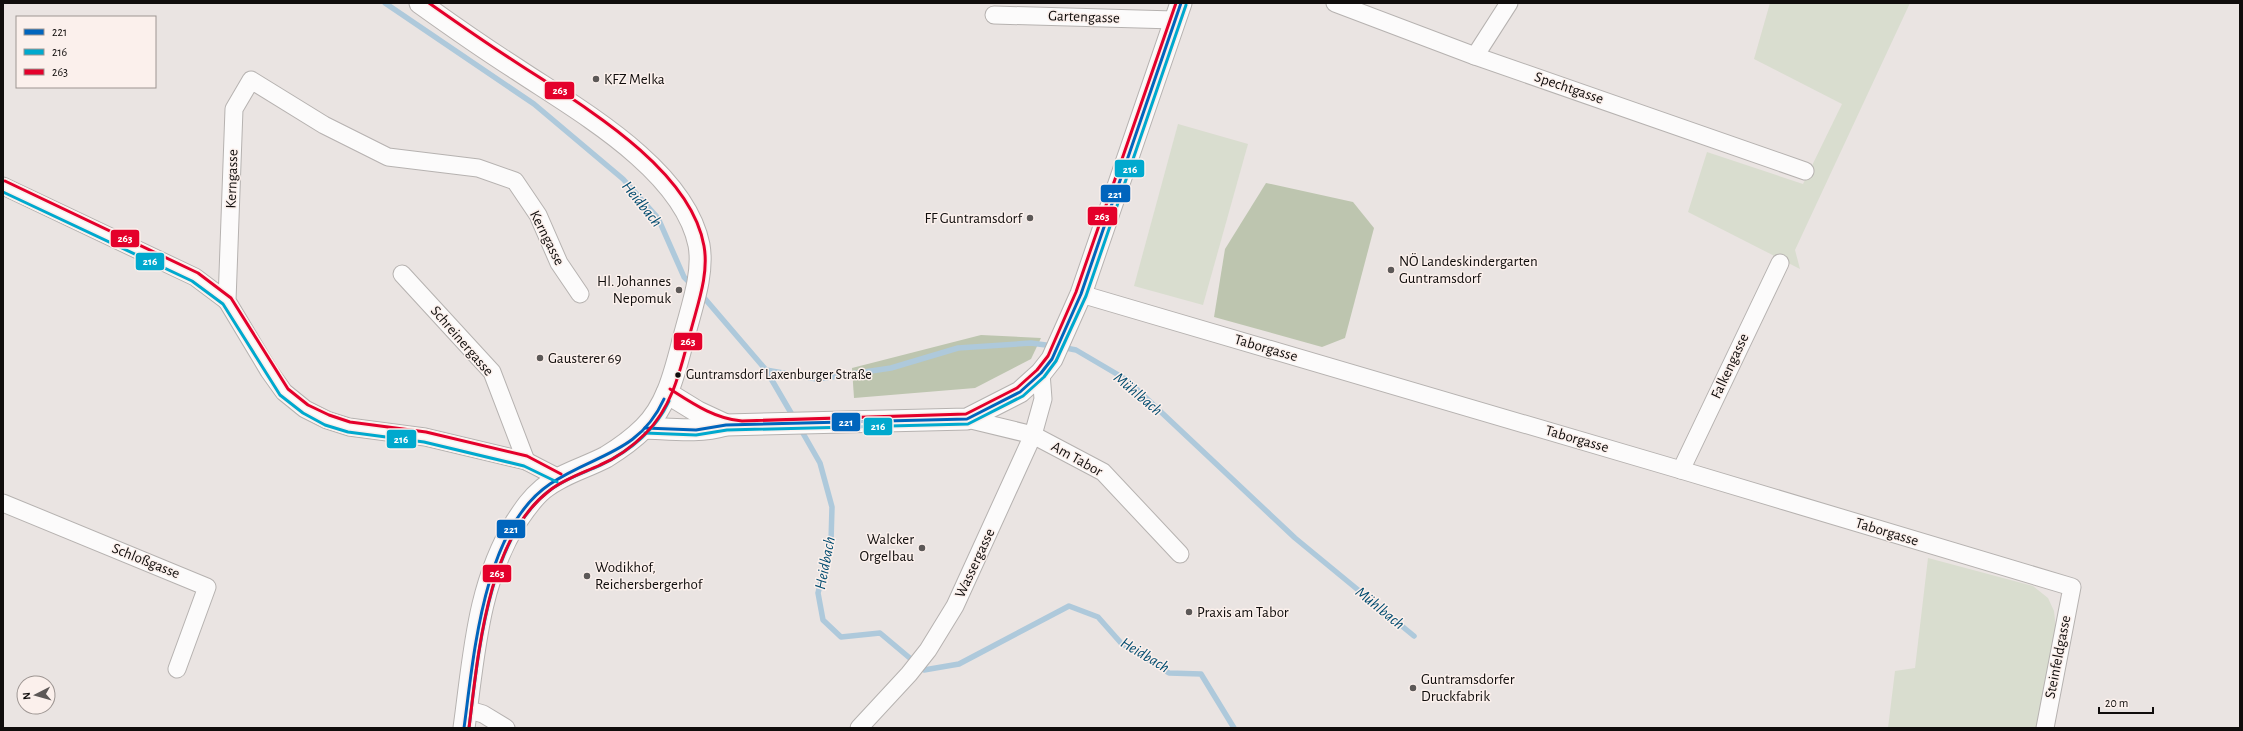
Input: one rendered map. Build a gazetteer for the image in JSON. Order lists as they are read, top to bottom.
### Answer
{
  "streets": {
    "street": [
      "Gartengasse",
      "Spechtgasse",
      "Kerngasse",
      "Schreinergasse",
      "Taborgasse",
      "Falkengasse",
      "Am Tabor",
      "Schloßgasse",
      "Wassergasse",
      "Steinfeldgasse"
    ]
  },
  "crossings": [
    ["Taborgasse", "Falkengasse"],
    ["Taborgasse", "Steinfeldgasse"],
    ["Am Tabor", "Wassergasse"]
  ],
  "water": ["Heidbach", "Mühlbach"],
  "places": [
    "KFZ Melka",
    "FF Guntramsdorf",
    "NÖ Landeskindergarten Guntramsdorf",
    "Hl. Johannes Nepomuk",
    "Gausterer 69",
    "Guntramsdorf Laxenburger Straße",
    "Walcker Orgelbau",
    "Wodikhof, Reichersbergerhof",
    "Praxis am Tabor",
    "Guntramsdorfer Druckfabrik"
  ],
  "lines": ["transit line 221", "transit line 263", "transit line 216"],
  "legend": ["221", "216", "263"],
  "scale_bar": "20 m",
  "north": "left"
}
